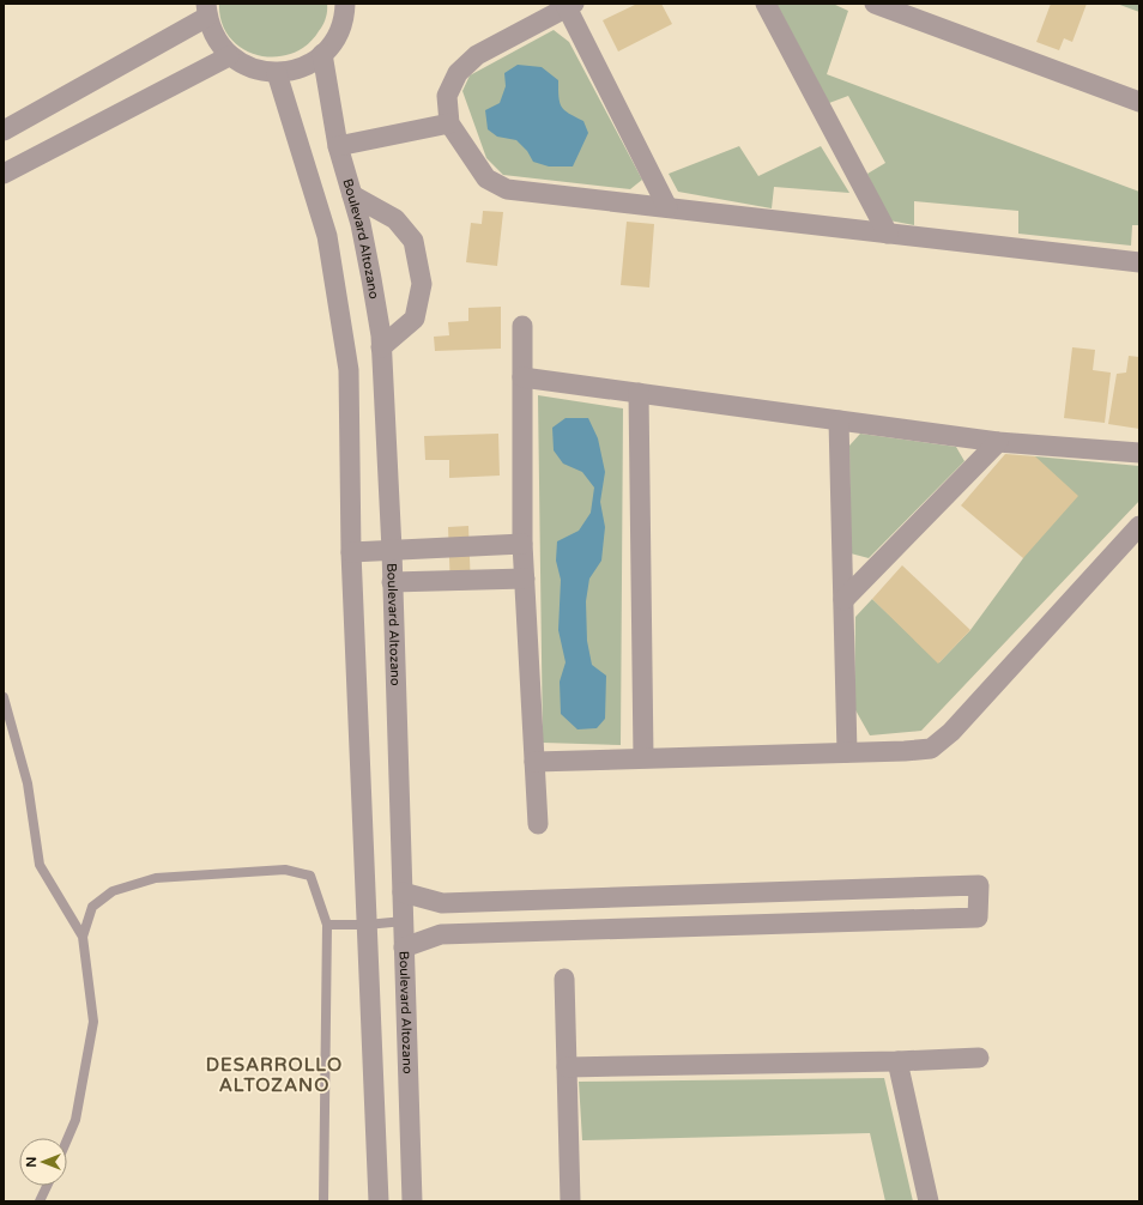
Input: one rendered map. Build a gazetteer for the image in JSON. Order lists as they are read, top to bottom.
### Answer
{
  "streets": {
    "street": ["Boulevard Altozano"]
  },
  "districts": ["DESARROLLO ALTOZANO"],
  "north": "left"
}
